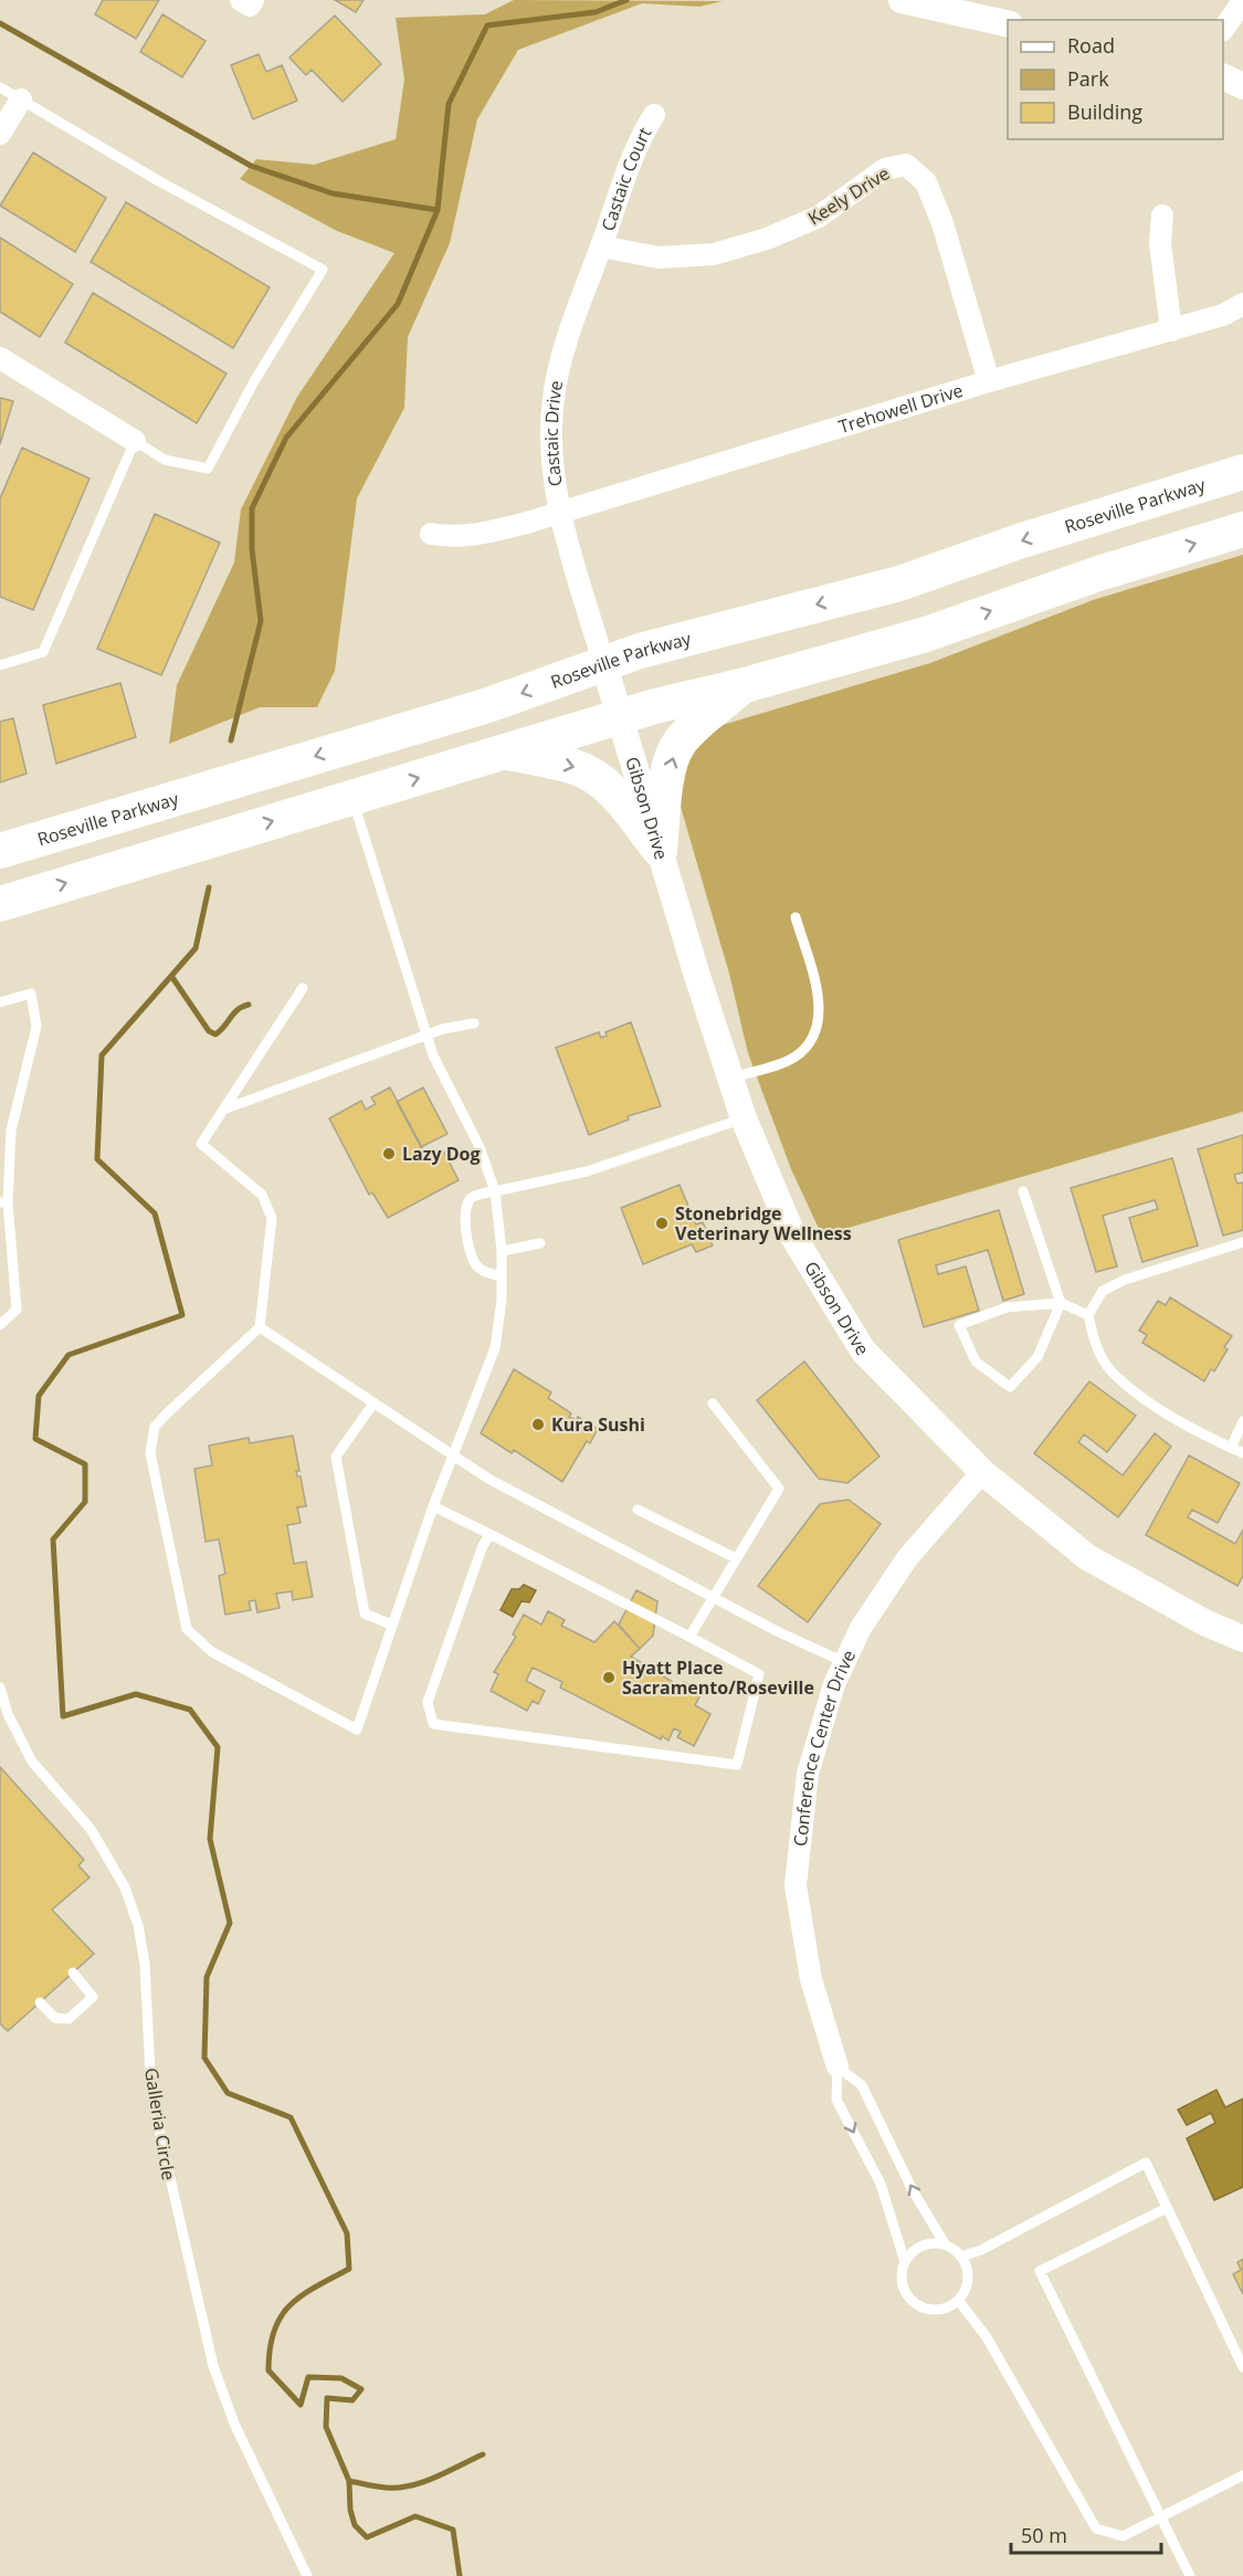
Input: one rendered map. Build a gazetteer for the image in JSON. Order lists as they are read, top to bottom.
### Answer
{
  "streets": {
    "main road": ["Roseville Parkway"],
    "street": [
      "Castaic Court",
      "Keely Drive",
      "Trehowell Drive",
      "Castaic Drive",
      "Gibson Drive",
      "Conference Center Drive"
    ],
    "lane": ["Galleria Circle"]
  },
  "crossings": [
    ["Castaic Court", "Keely Drive"],
    ["Castaic Court", "Castaic Drive"],
    ["Keely Drive", "Trehowell Drive"],
    ["Keely Drive", "Castaic Drive"],
    ["Trehowell Drive", "Castaic Drive"],
    ["Castaic Drive", "Roseville Parkway"],
    ["Castaic Drive", "Gibson Drive"],
    ["Roseville Parkway", "Gibson Drive"],
    ["Gibson Drive", "Conference Center Drive"]
  ],
  "places": [
    "Lazy Dog",
    "Stonebridge Veterinary Wellness",
    "Kura Sushi",
    "Hyatt Place Sacramento/Roseville"
  ],
  "legend": ["Road", "Park", "Building"],
  "scale_bar": "50 m"
}
